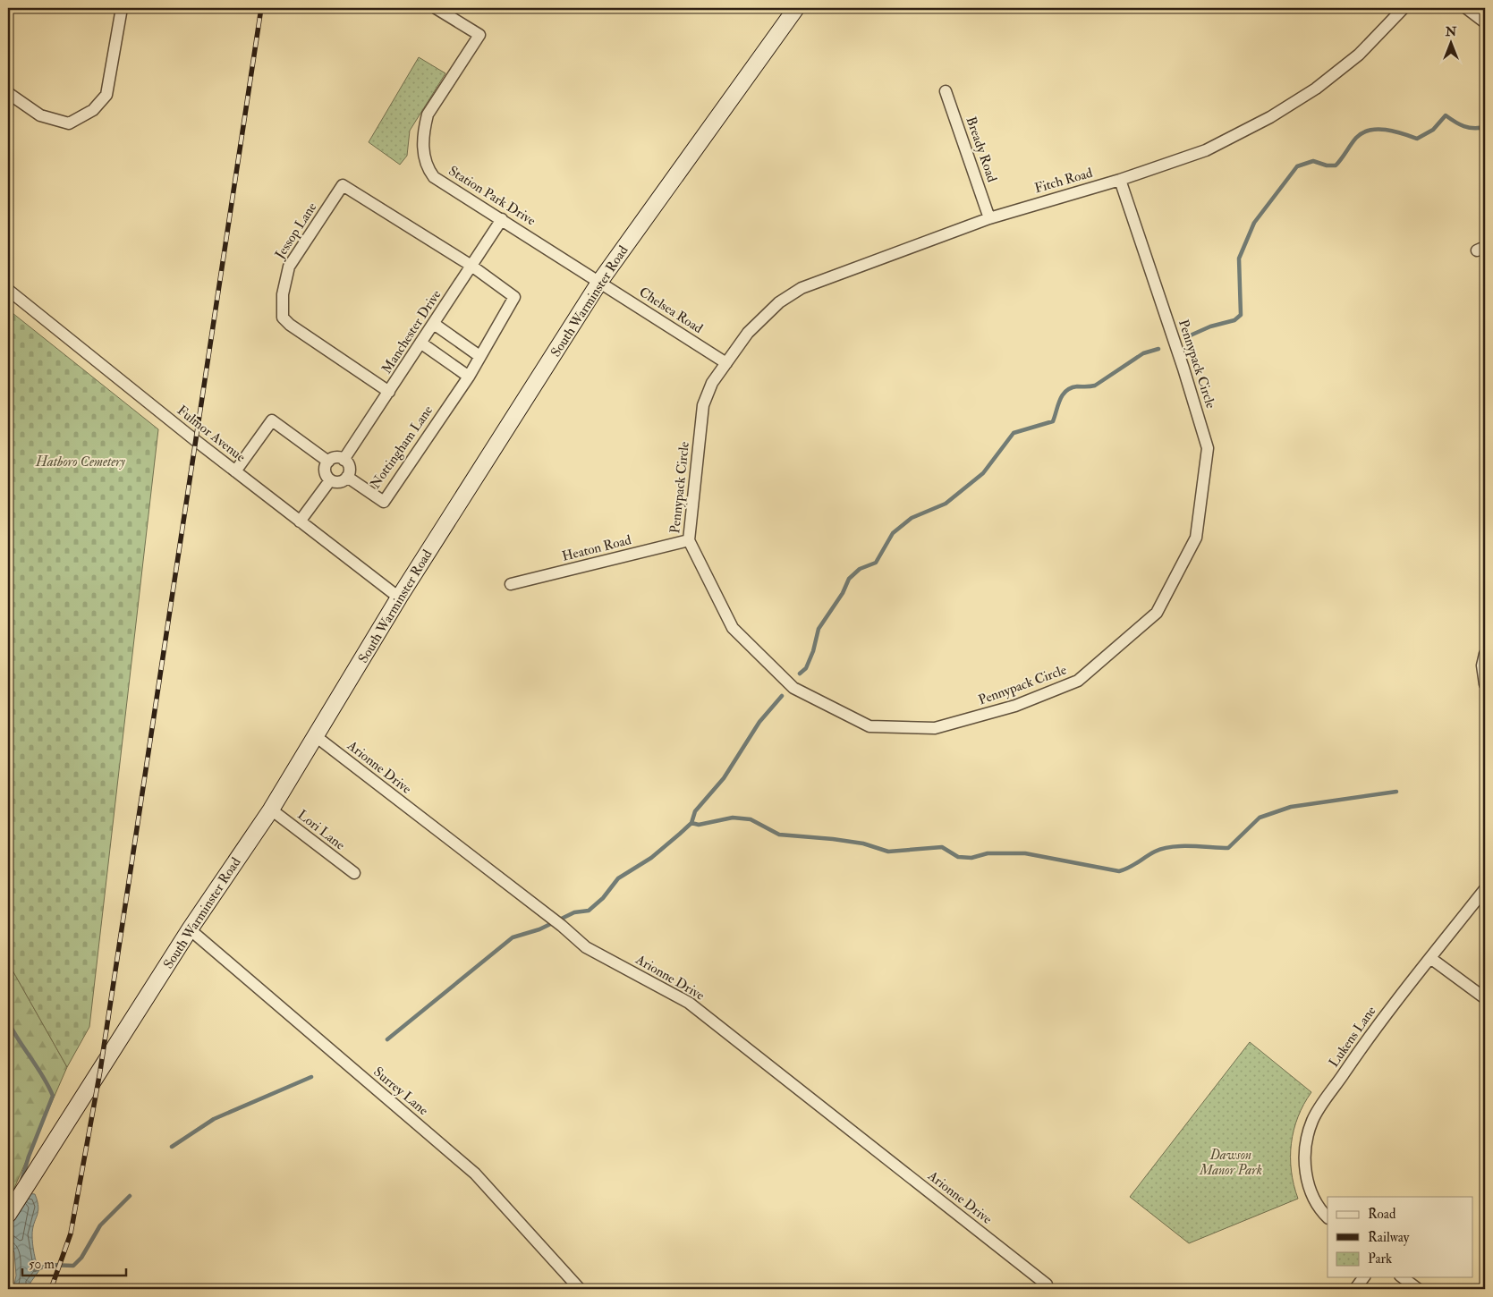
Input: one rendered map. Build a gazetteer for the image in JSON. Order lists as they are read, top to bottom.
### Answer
{
  "streets": {
    "street": [
      "Bready Road",
      "Fitch Road",
      "Station Park Drive",
      "Jessop Lane",
      "South Warminster Road",
      "Chelsea Road",
      "Manchester Drive",
      "Pennypack Circle",
      "Fulmor Avenue",
      "Nottingham Lane",
      "Heaton Road",
      "Arionne Drive",
      "Lori Lane",
      "Lukens Lane",
      "Surrey Lane"
    ]
  },
  "crossings": [
    ["Bready Road", "Fitch Road"],
    ["Fitch Road", "Chelsea Road"],
    ["Fitch Road", "Pennypack Circle"],
    ["Station Park Drive", "South Warminster Road"],
    ["Station Park Drive", "Chelsea Road"],
    ["Station Park Drive", "Manchester Drive"],
    ["Jessop Lane", "Manchester Drive"],
    ["South Warminster Road", "Chelsea Road"],
    ["South Warminster Road", "Fulmor Avenue"],
    ["South Warminster Road", "Arionne Drive"],
    ["South Warminster Road", "Lori Lane"],
    ["South Warminster Road", "Surrey Lane"],
    ["Chelsea Road", "Pennypack Circle"],
    ["Manchester Drive", "Nottingham Lane"],
    ["Pennypack Circle", "Heaton Road"]
  ],
  "parks": ["Hatboro Cemetery", "Dawson Manor Park"],
  "legend": ["Road", "Railway", "Park"],
  "scale_bar": "50 m",
  "north": "top"
}
